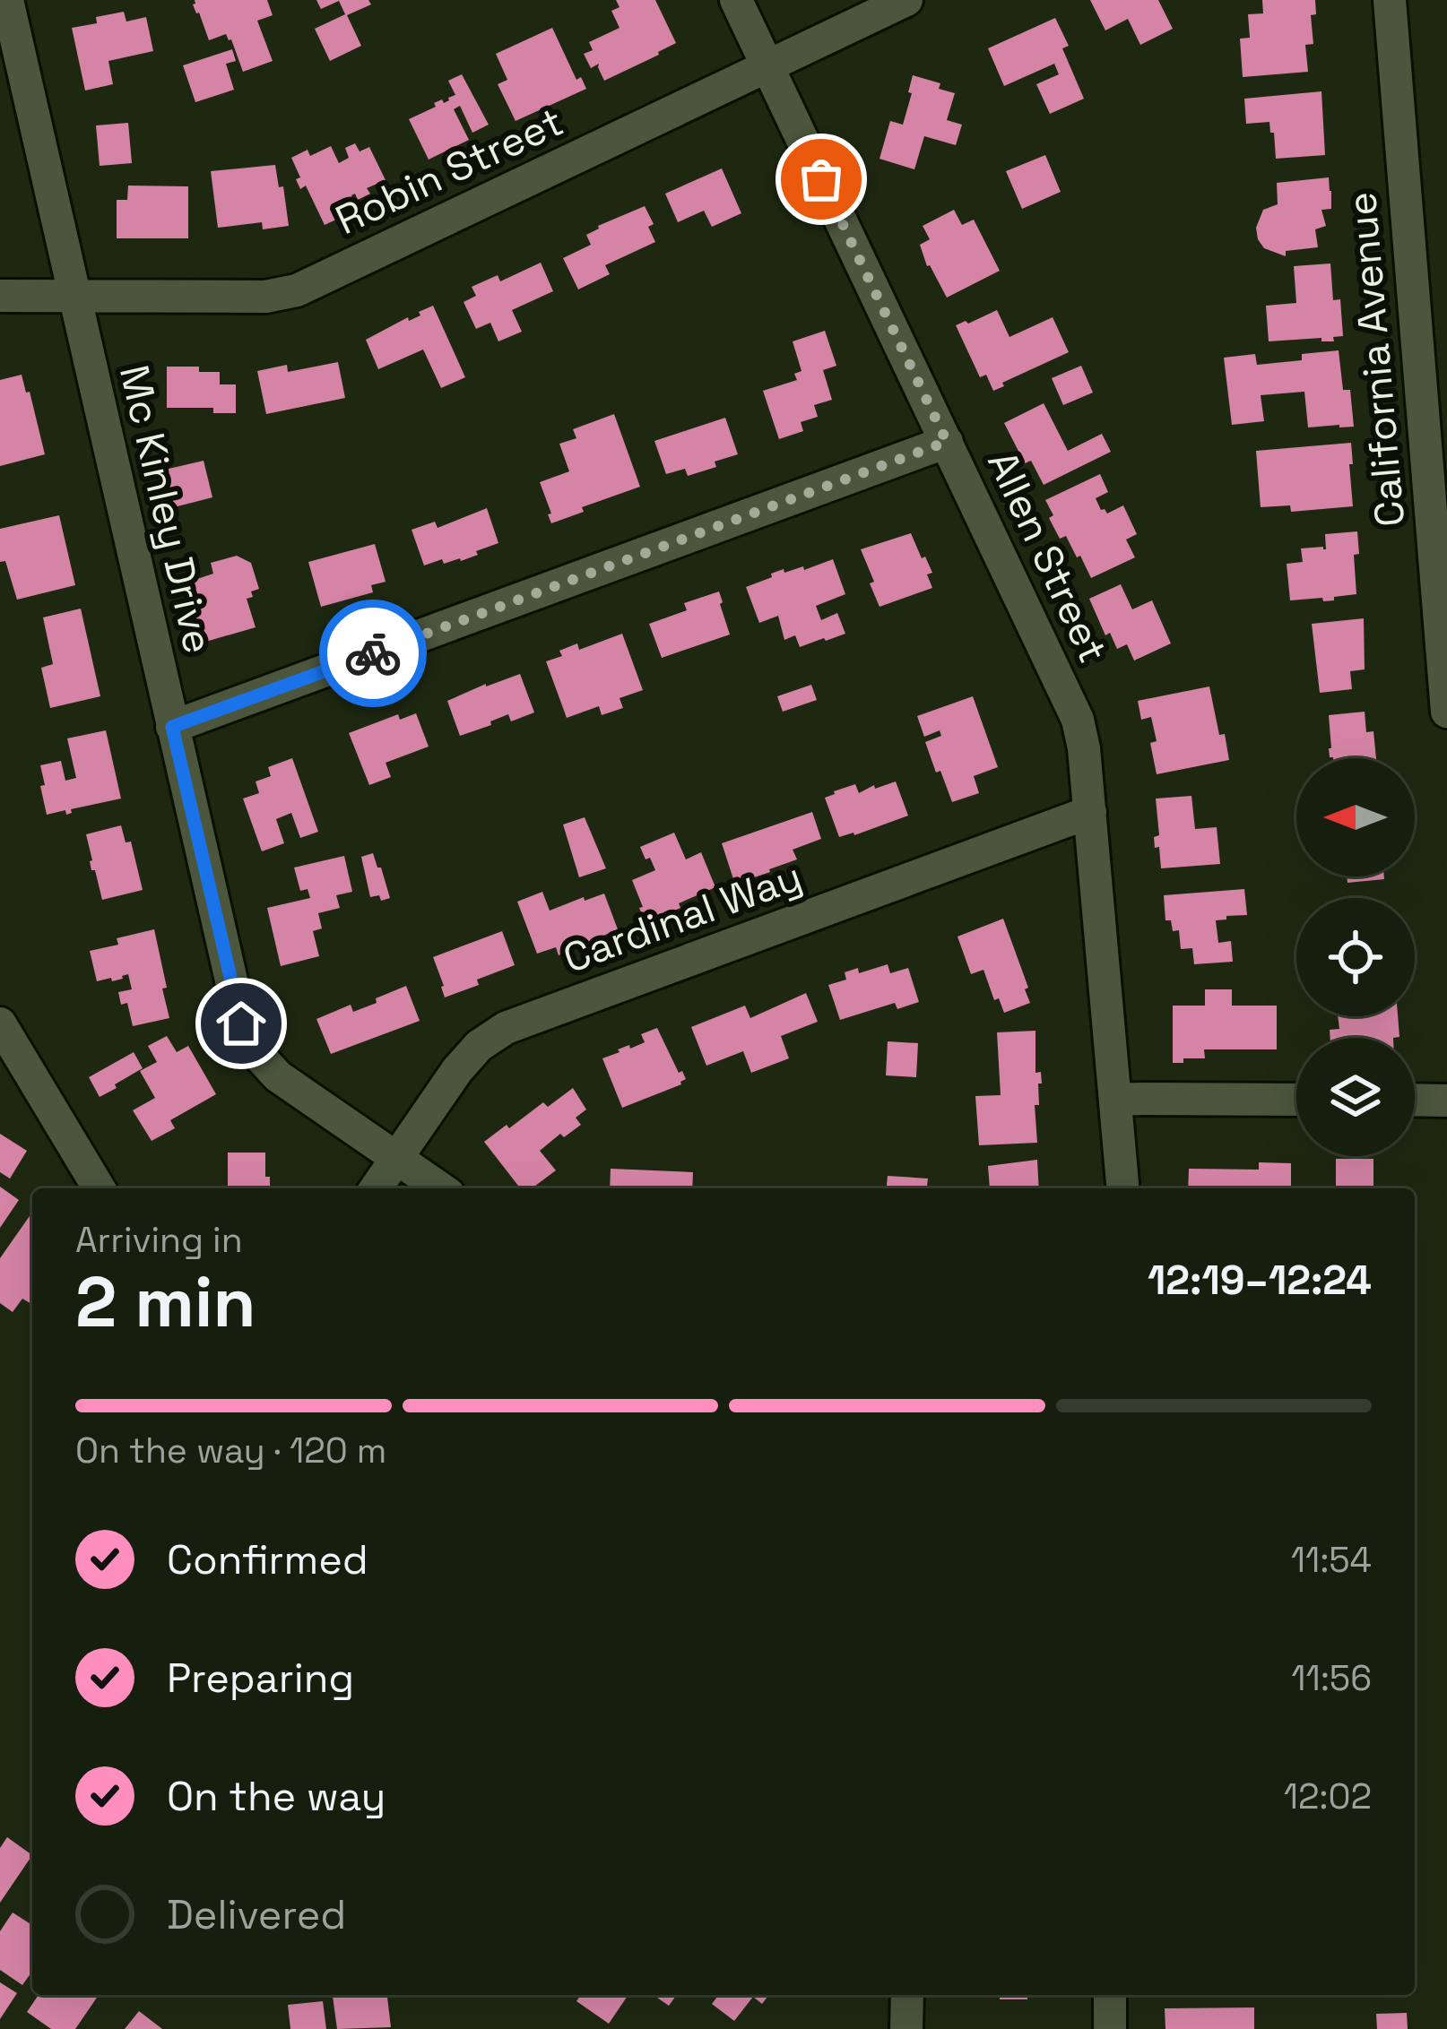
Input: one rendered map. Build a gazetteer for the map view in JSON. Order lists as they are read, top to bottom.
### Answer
{
  "streets": {
    "street": [
      "Robin Street",
      "California Avenue",
      "Mc Kinley Drive",
      "Allen Street",
      "Cardinal Way"
    ]
  },
  "crossings": [
    ["Robin Street", "Mc Kinley Drive"],
    ["Robin Street", "Allen Street"],
    ["Mc Kinley Drive", "Cardinal Way"],
    ["Allen Street", "Cardinal Way"]
  ],
  "north": "left",
  "page": {
    "heading": ["2 min", "Arriving in", "12:19–12:24"],
    "bar": "On the way · 120 m",
    "list": [
      ["Confirmed", "11:54"],
      ["Preparing", "11:56"],
      ["On the way", "12:02"],
      "Delivered"
    ]
  }
}
